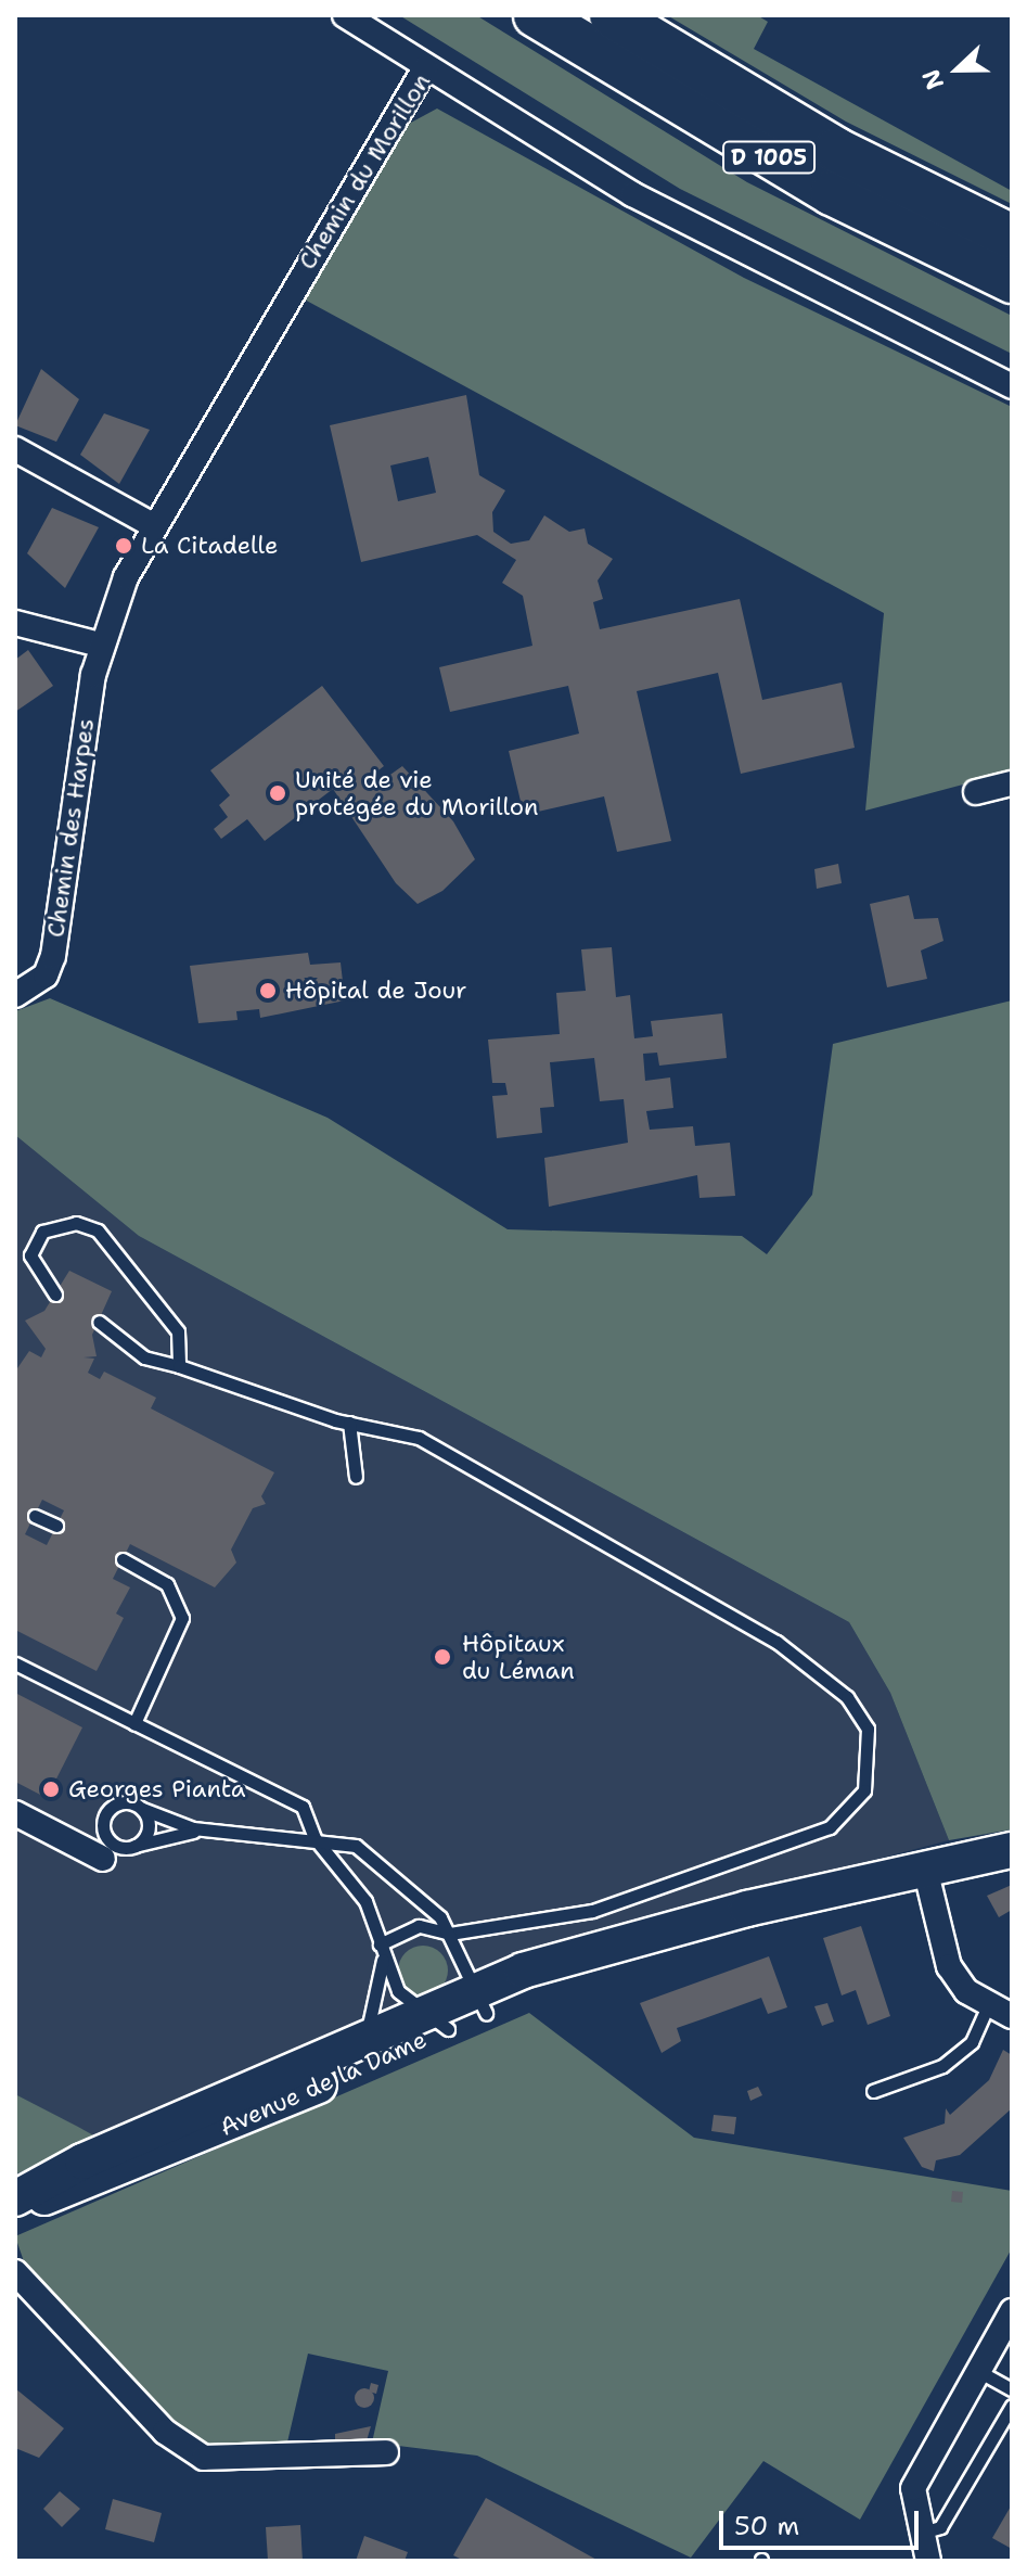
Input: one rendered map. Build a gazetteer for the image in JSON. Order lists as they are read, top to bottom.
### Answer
{
  "streets": {
    "highway": ["D 1005"],
    "main road": ["Avenue de la Dame"],
    "street": ["Chemin du Morillon", "Chemin des Harpes"]
  },
  "crossings": [
    ["Chemin du Morillon", "Chemin des Harpes"]
  ],
  "places": [
    "La Citadelle",
    "Unité de vie protégée du Morillon",
    "Hôpital de Jour",
    "Hôpitaux du Léman",
    "Georges Pianta"
  ],
  "scale_bar": "50 m",
  "north": "left"
}
